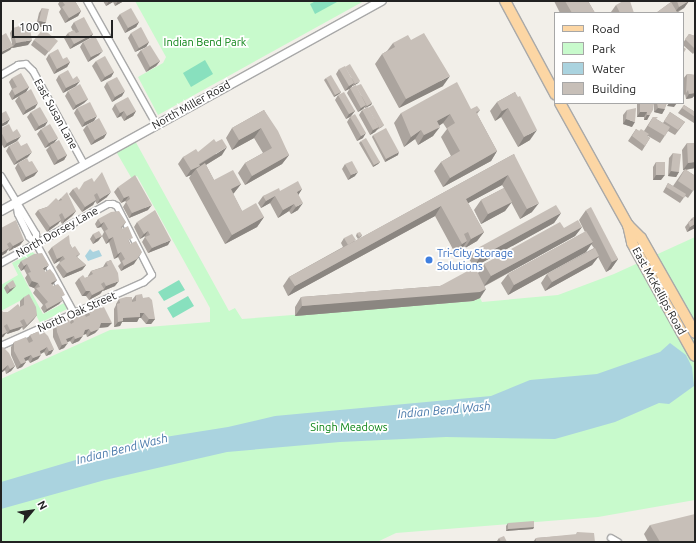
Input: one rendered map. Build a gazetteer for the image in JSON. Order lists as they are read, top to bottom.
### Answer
{
  "streets": {
    "main road": ["East McKellips Road"],
    "street": [
      "North Miller Road",
      "East Susan Lane",
      "North Dorsey Lane",
      "North Oak Street"
    ]
  },
  "crossings": [
    ["North Miller Road", "East Susan Lane"],
    ["North Dorsey Lane", "North Oak Street"]
  ],
  "water": ["Indian Bend Wash"],
  "parks": ["Indian Bend Park", "Singh Meadows"],
  "places": ["Tri-City Storage Solutions"],
  "legend": [
    "Road",
    "Park",
    "Water",
    "Building"
  ],
  "scale_bar": "100 m",
  "north": "top right"
}
